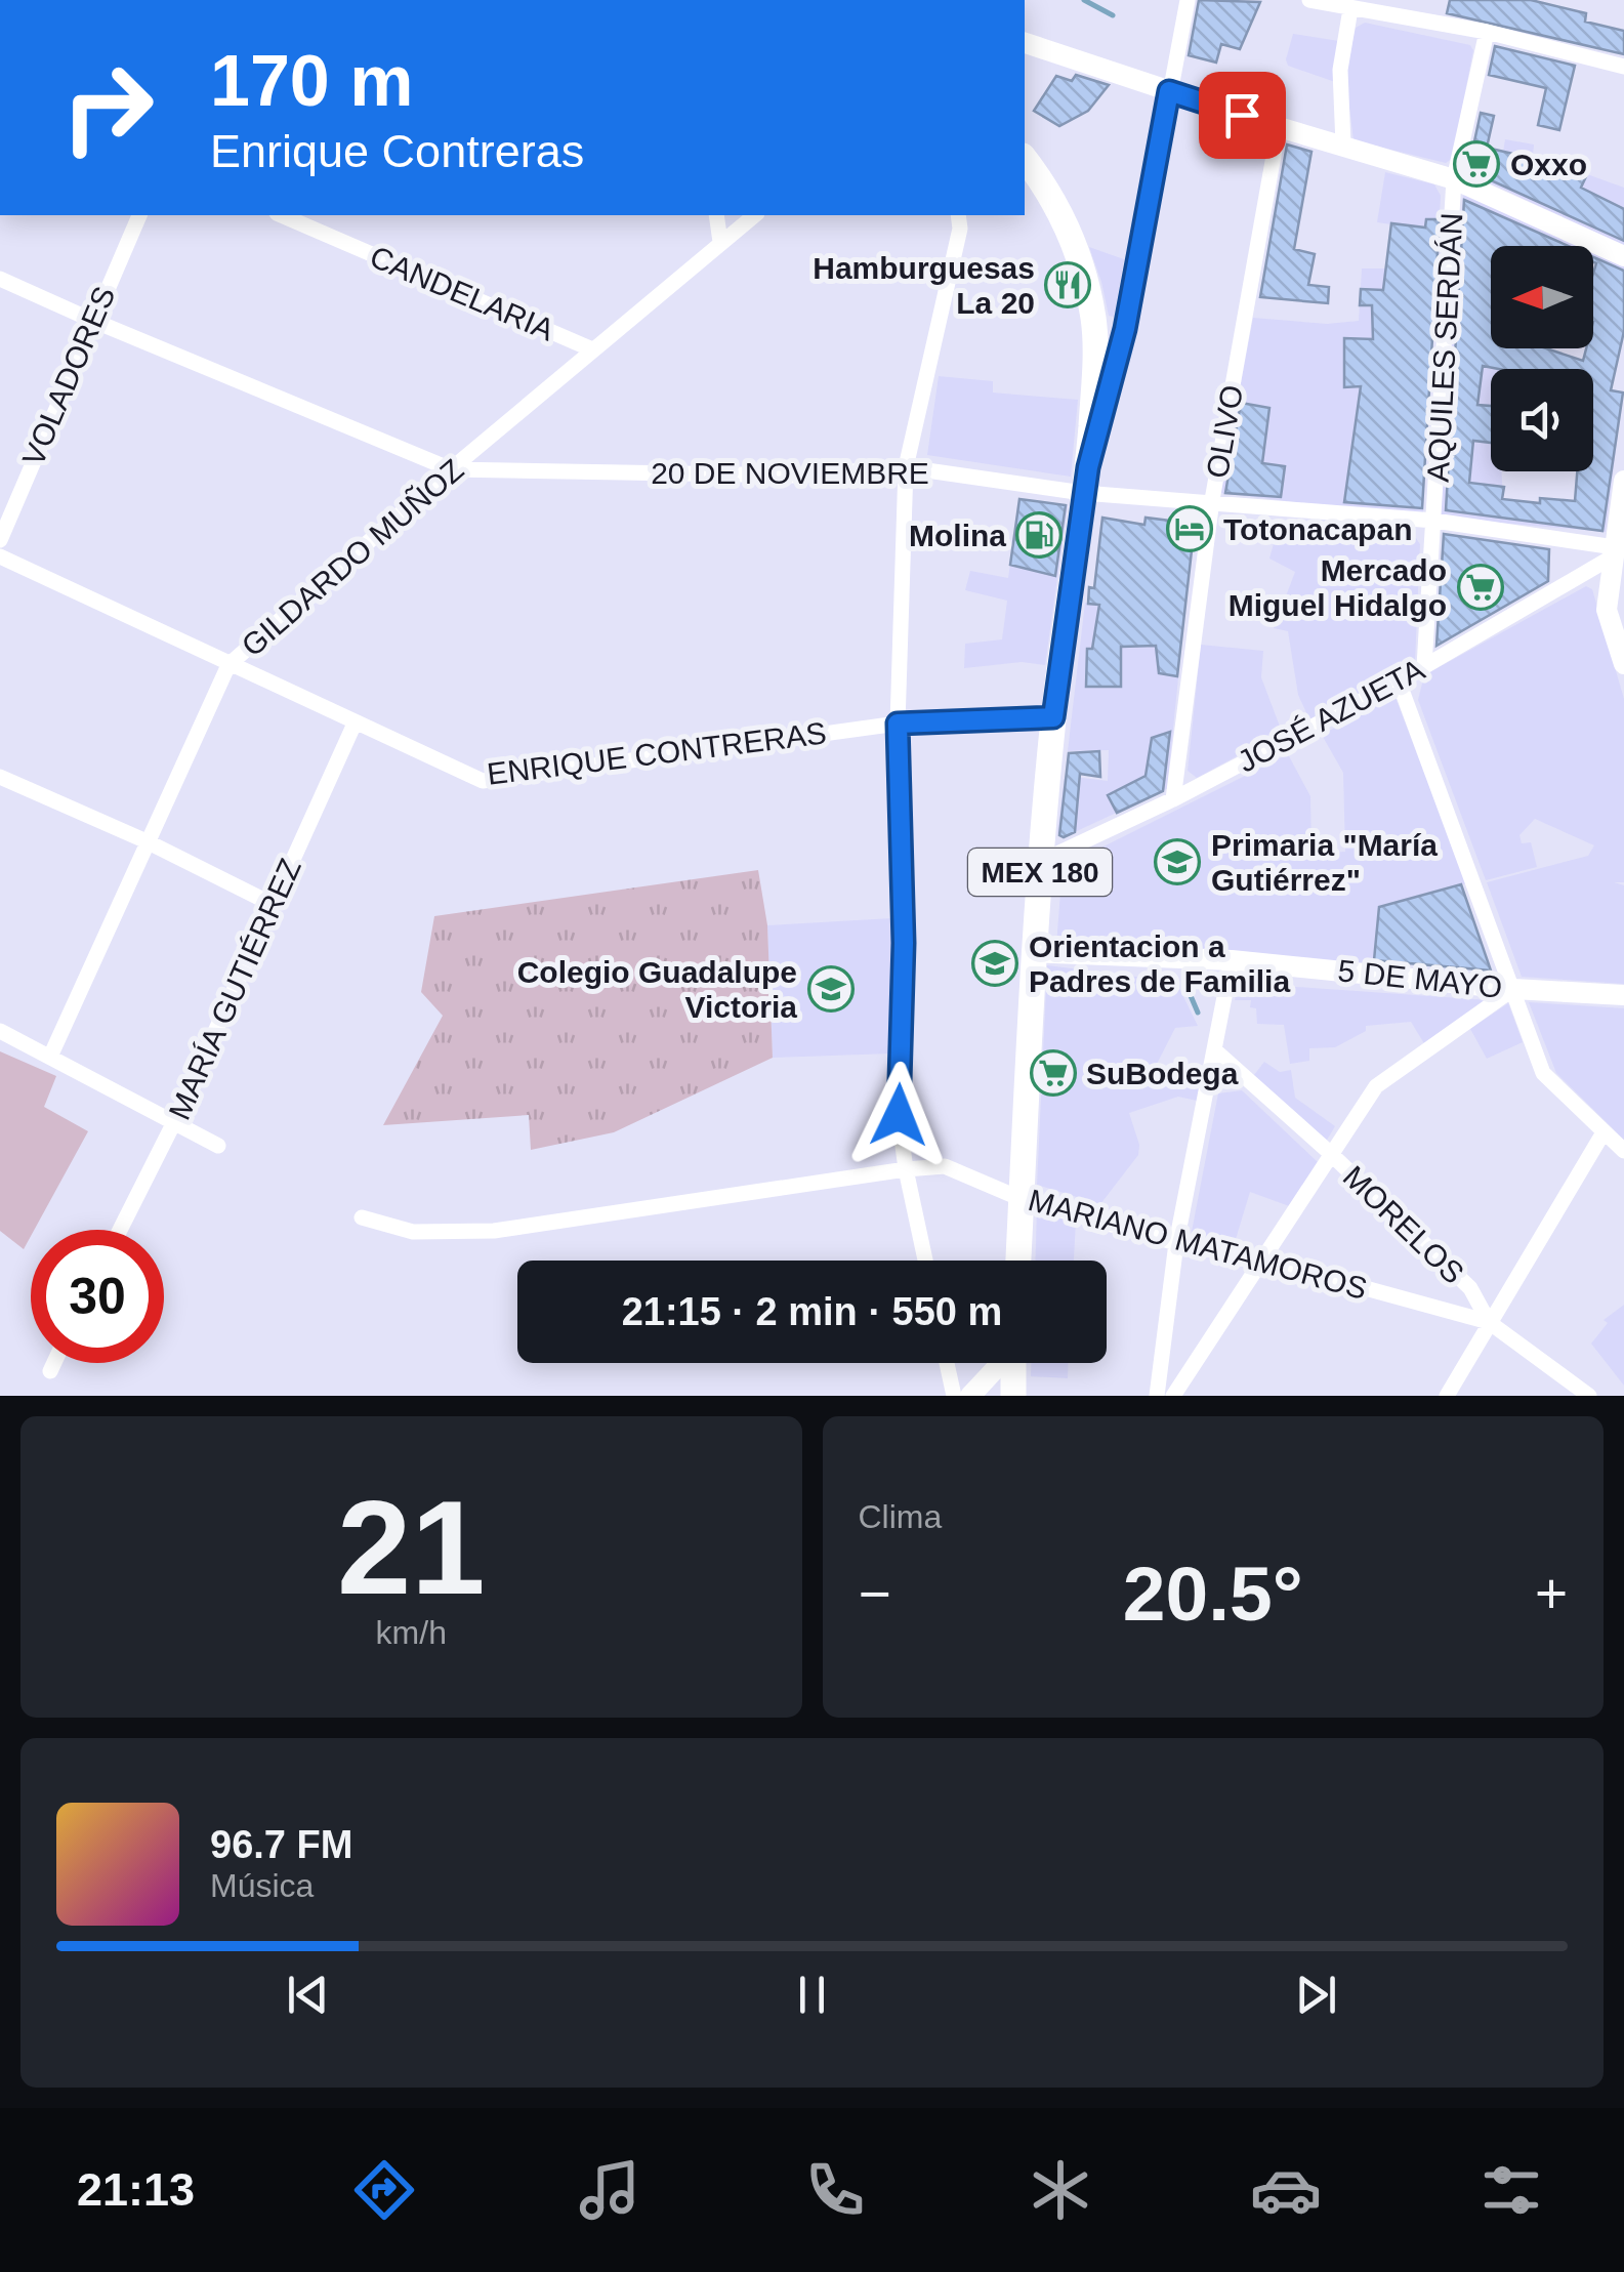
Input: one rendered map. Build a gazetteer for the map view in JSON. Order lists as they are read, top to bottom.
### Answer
{
  "streets": {
    "main road": ["MEX 180"],
    "street": [
      "CANDELARIA",
      "AQUILES SERDÁN",
      "VOLADORES",
      "OLIVO",
      "20 DE NOVIEMBRE",
      "GILDARDO MUÑOZ",
      "JOSÉ AZUETA",
      "ENRIQUE CONTRERAS",
      "5 DE MAYO",
      "MARÍA GUTIÉRREZ",
      "MORELOS",
      "MARIANO MATAMOROS"
    ]
  },
  "crossings": [
    ["CANDELARIA", "GILDARDO MUÑOZ"],
    ["AQUILES SERDÁN", "20 DE NOVIEMBRE"],
    ["AQUILES SERDÁN", "JOSÉ AZUETA"],
    ["VOLADORES", "20 DE NOVIEMBRE"],
    ["OLIVO", "20 DE NOVIEMBRE"],
    ["OLIVO", "JOSÉ AZUETA"],
    ["20 DE NOVIEMBRE", "GILDARDO MUÑOZ"],
    ["20 DE NOVIEMBRE", "JOSÉ AZUETA"],
    ["20 DE NOVIEMBRE", "MEX 180"],
    ["GILDARDO MUÑOZ", "ENRIQUE CONTRERAS"],
    ["JOSÉ AZUETA", "MEX 180"],
    ["ENRIQUE CONTRERAS", "MEX 180"],
    ["ENRIQUE CONTRERAS", "MARÍA GUTIÉRREZ"],
    ["MEX 180", "5 DE MAYO"],
    ["MEX 180", "MARIANO MATAMOROS"],
    ["MORELOS", "MARIANO MATAMOROS"]
  ],
  "places": {
    "supermarket": ["Oxxo", "Mercado Miguel Hidalgo", "SuBodega"],
    "restaurant": ["Hamburguesas La 20"],
    "hotel": ["Totonacapan"],
    "fuel station": ["Molina"],
    "school or university": ["Primaria \"María Gutiérrez\"", "Orientacion a Padres de Familia", "Colegio Guadalupe Victoria"]
  },
  "north": "left",
  "page": {
    "turn": ["170 m", "Enrique Contreras"],
    "limit": "30",
    "trip": "21:15 · 2 min · 550 m",
    "tile": [
      ["21", "km/h"],
      "Clima"
    ],
    "heat": ["−", "20.5°", "+"],
    "song": ["96.7 FM", "Música"],
    "tabs": "21:13"
  }
}
